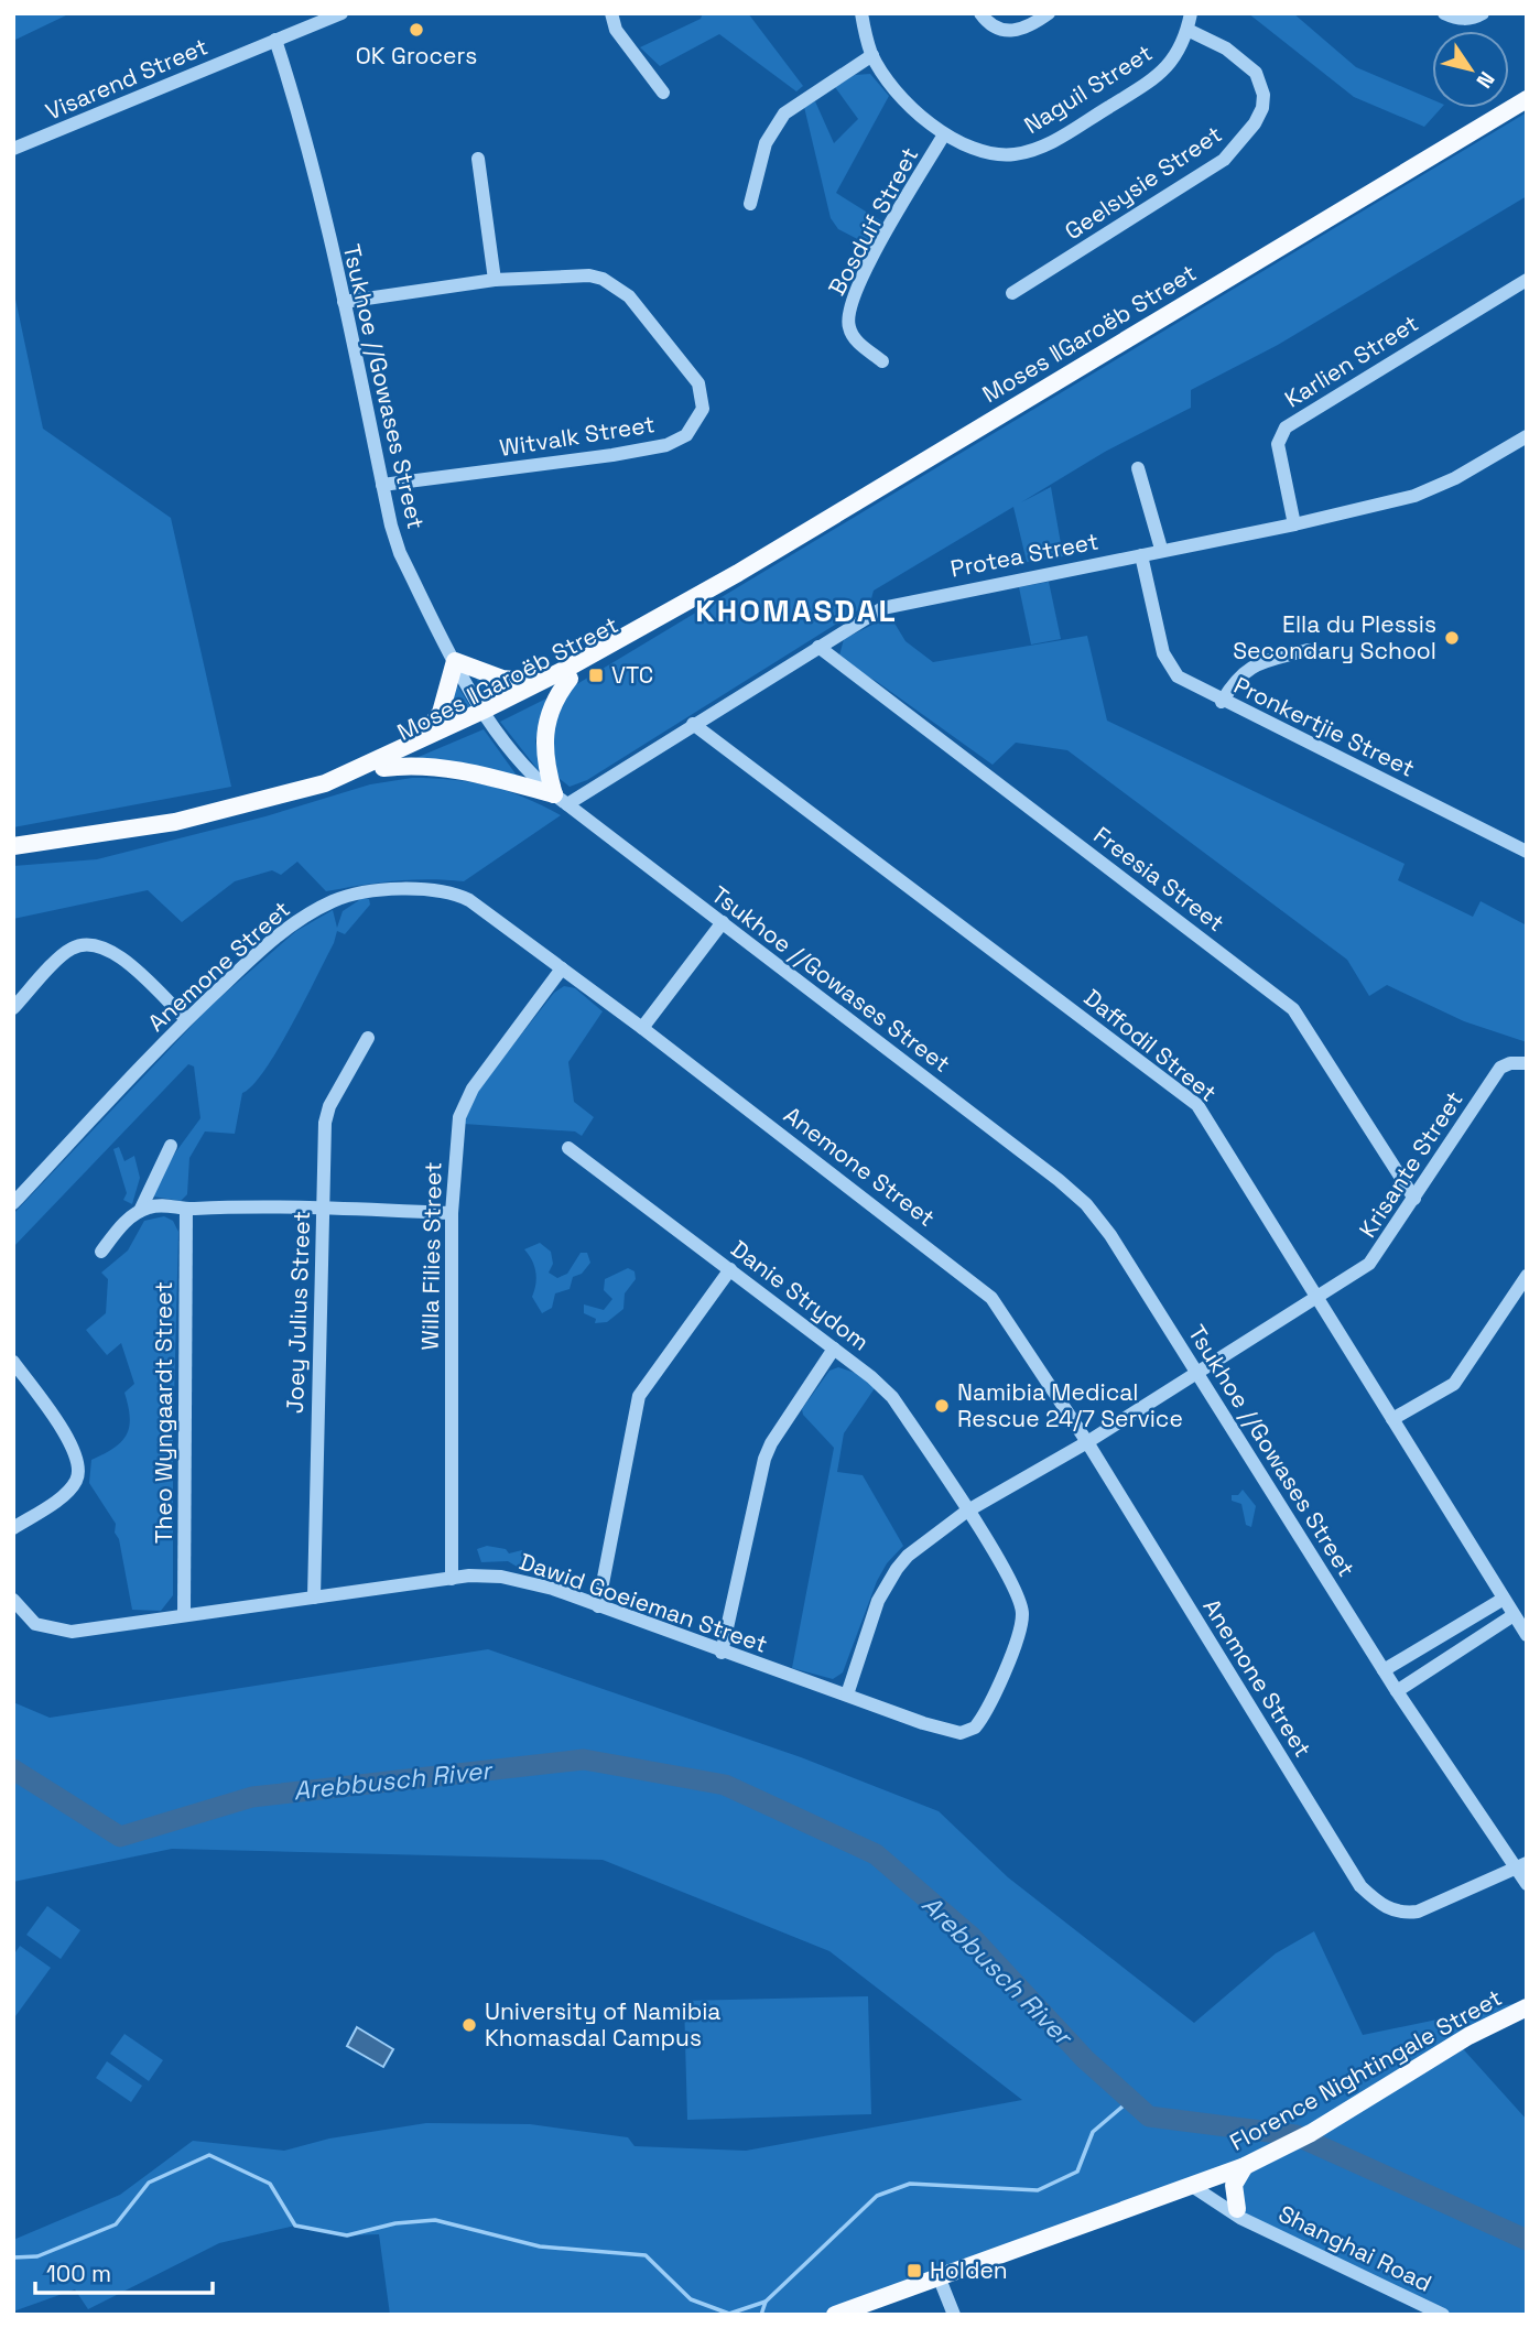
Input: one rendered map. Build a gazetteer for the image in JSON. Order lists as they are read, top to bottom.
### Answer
{
  "streets": {
    "main road": ["Moses ǁGaroëb Street", "Florence Nightingale Street"],
    "street": [
      "Visarend Street",
      "Naguil Street",
      "Geelsysie Street",
      "Bosduif Street",
      "Karlien Street",
      "Tsukhoe //Gowases Street",
      "Witvalk Street",
      "Protea Street",
      "Pronkertjie Street",
      "Freesia Street",
      "Anemone Street",
      "Daffodil Street",
      "Krisante Street",
      "Willa Filies Street",
      "Danie Strydom",
      "Joey Julius Street",
      "Theo Wyngaardt Street",
      "Dawid Goeieman Street",
      "Shanghai Road"
    ]
  },
  "crossings": [
    ["Visarend Street", "Tsukhoe //Gowases Street"],
    ["Naguil Street", "Geelsysie Street"],
    ["Naguil Street", "Bosduif Street"],
    ["Moses ǁGaroëb Street", "Tsukhoe //Gowases Street"],
    ["Karlien Street", "Protea Street"],
    ["Tsukhoe //Gowases Street", "Witvalk Street"],
    ["Tsukhoe //Gowases Street", "Protea Street"],
    ["Tsukhoe //Gowases Street", "Anemone Street"],
    ["Tsukhoe //Gowases Street", "Krisante Street"],
    ["Protea Street", "Pronkertjie Street"],
    ["Protea Street", "Freesia Street"],
    ["Protea Street", "Daffodil Street"],
    ["Freesia Street", "Krisante Street"],
    ["Anemone Street", "Krisante Street"],
    ["Anemone Street", "Willa Filies Street"],
    ["Daffodil Street", "Krisante Street"],
    ["Krisante Street", "Danie Strydom"],
    ["Krisante Street", "Dawid Goeieman Street"],
    ["Willa Filies Street", "Dawid Goeieman Street"],
    ["Danie Strydom", "Dawid Goeieman Street"],
    ["Joey Julius Street", "Dawid Goeieman Street"],
    ["Theo Wyngaardt Street", "Dawid Goeieman Street"],
    ["Florence Nightingale Street", "Shanghai Road"]
  ],
  "districts": ["KHOMASDAL"],
  "water": ["Arebbusch River"],
  "places": {
    "other": [
      "OK Grocers",
      "Ella du Plessis Secondary School",
      "Namibia Medical Rescue 24/7 Service",
      "University of Namibia Khomasdal Campus"
    ],
    "transit": ["VTC", "Holden"]
  },
  "scale_bar": "100 m",
  "north": "bottom right"
}
